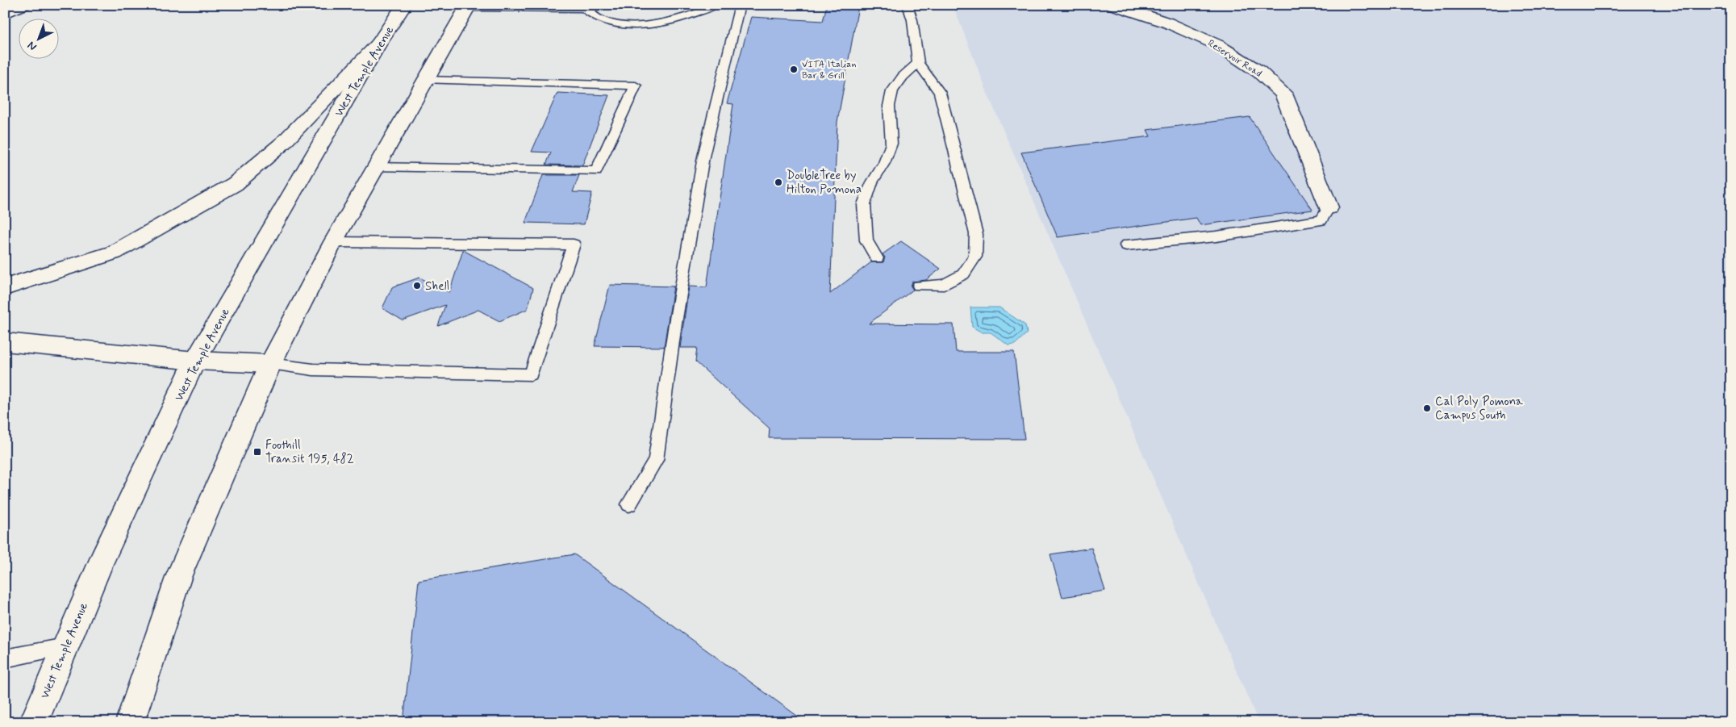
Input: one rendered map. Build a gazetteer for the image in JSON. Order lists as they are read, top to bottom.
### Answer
{
  "streets": {
    "main road": ["Reservoir Road", "West Temple Avenue"]
  },
  "places": {
    "other": [
      "VITA Italian Bar & Grill",
      "DoubleTree by Hilton Pomona",
      "Shell",
      "Cal Poly Pomona Campus South"
    ],
    "transit": ["Foothill Transit 195, 482"]
  },
  "north": "bottom left"
}
